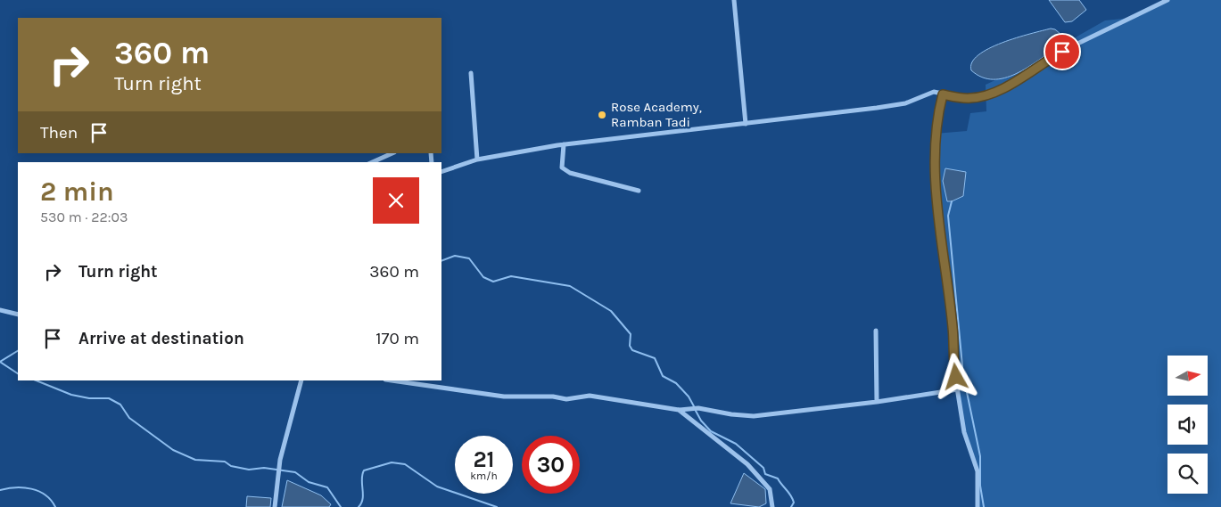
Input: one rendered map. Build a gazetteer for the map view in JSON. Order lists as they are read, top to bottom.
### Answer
{
  "places": ["Rose Academy, Ramban Tadi"],
  "north": "right",
  "page": {
    "turn": ["360 m", "Turn right"],
    "then": "Then",
    "heading": ["2 min", "530 m · 22:03"],
    "list": [
      {
        "name": "Turn right",
        "value": "360 m"
      },
      {
        "name": "Arrive at destination",
        "value": "170 m"
      }
    ],
    "speed": "21 km/h",
    "limit": "30"
  }
}
